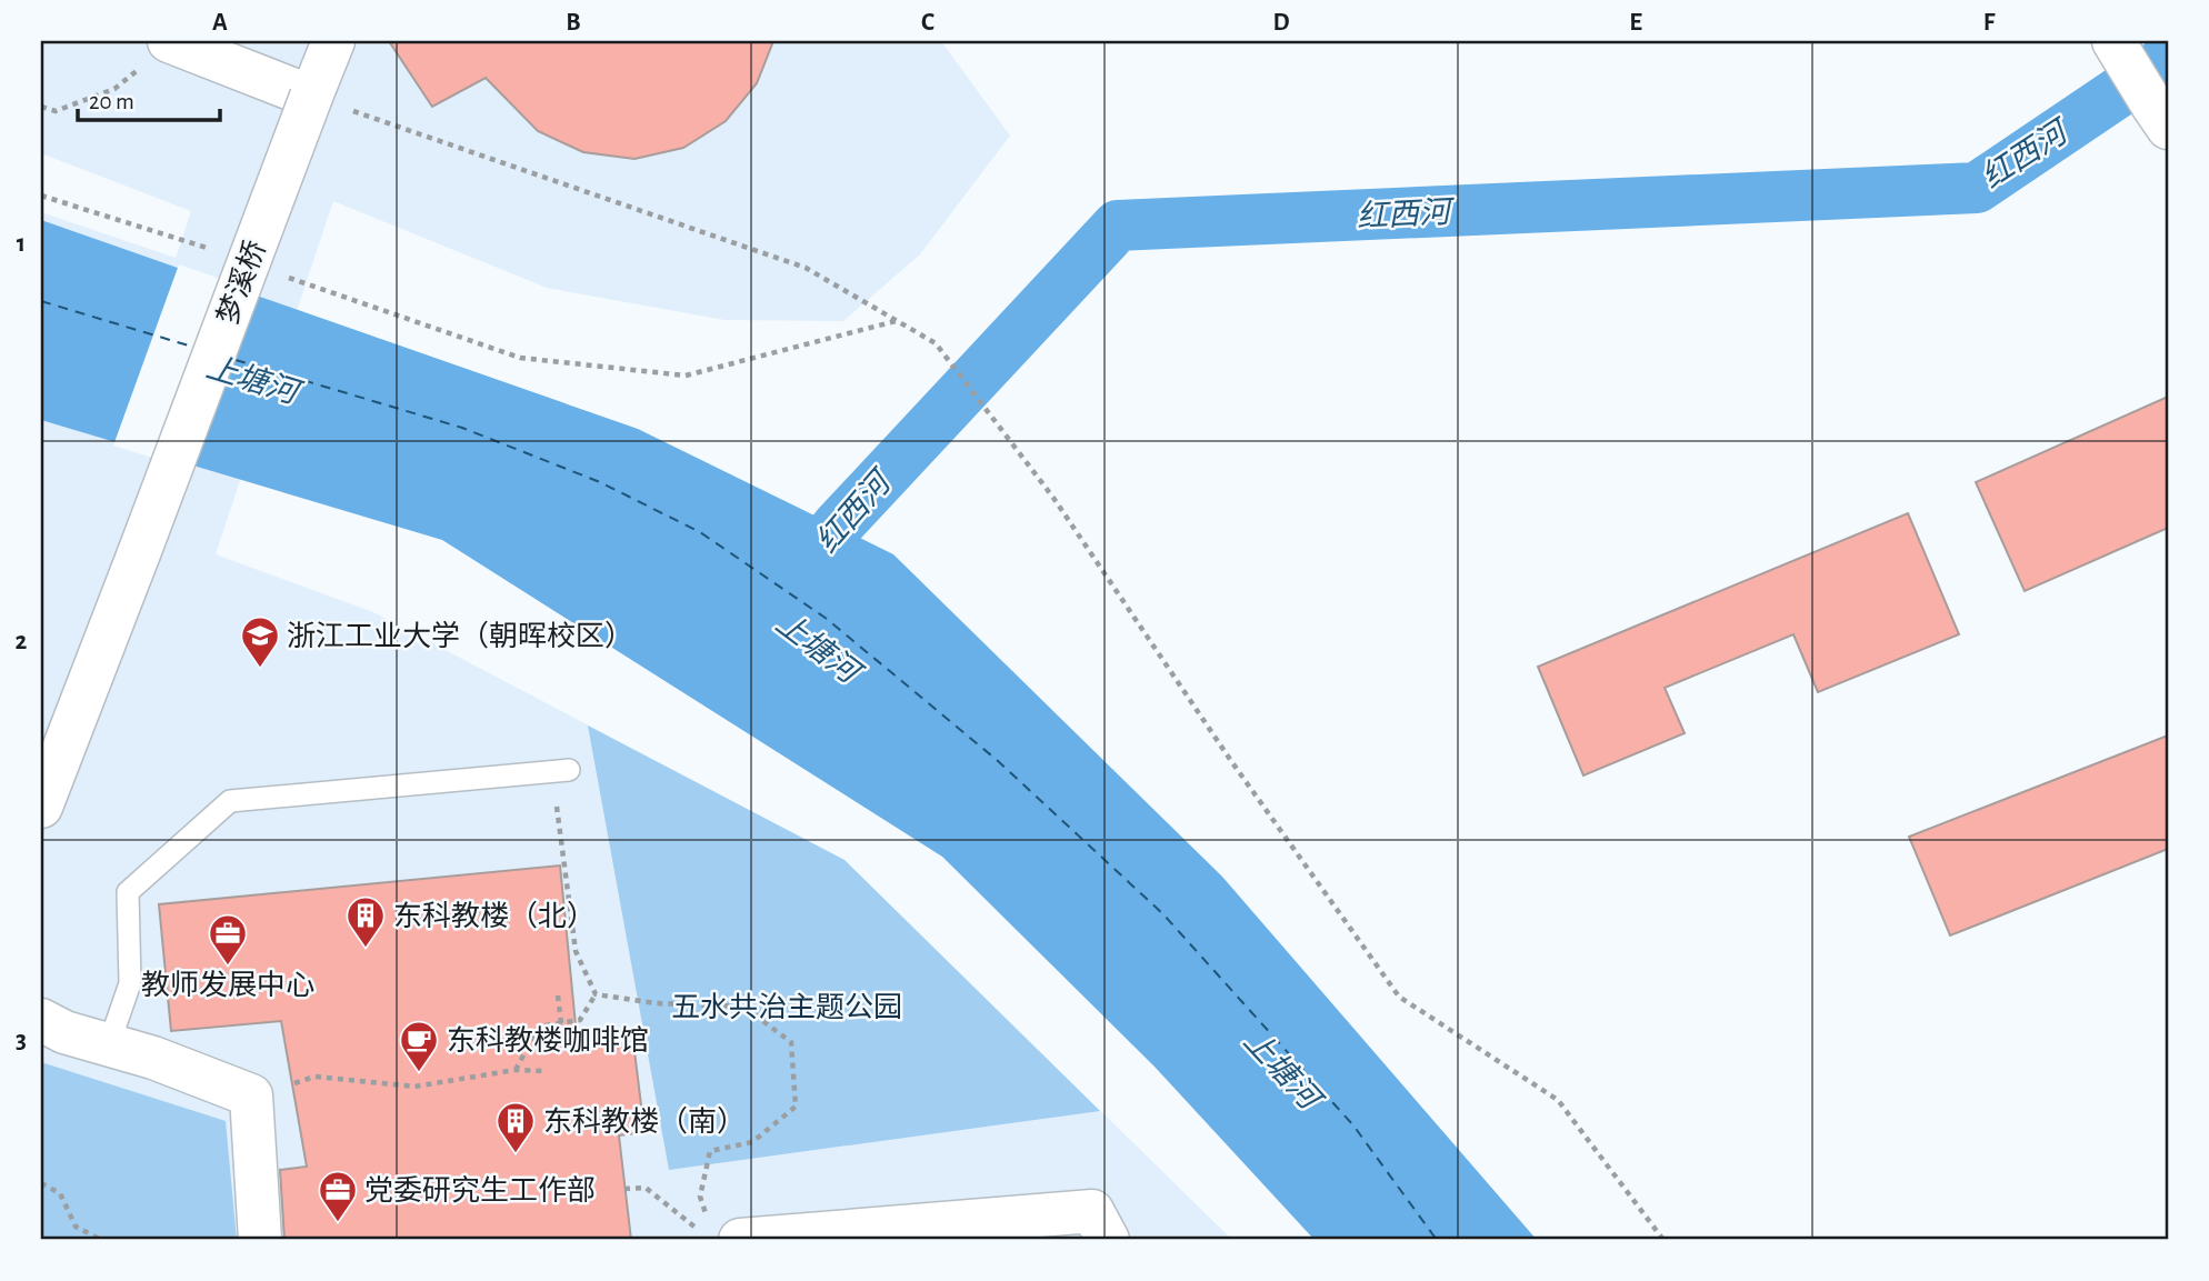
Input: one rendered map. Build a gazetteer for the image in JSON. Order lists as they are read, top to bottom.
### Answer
{
  "streets": {
    "street": ["梦溪桥"]
  },
  "water": ["红西河", "上塘河"],
  "parks": ["五水共治主题公园"],
  "places": {
    "school or university": ["浙江工业大学（朝晖校区）"],
    "building": ["东科教楼（北）", "东科教楼（南）"],
    "office": ["教师发展中心", "党委研究生工作部"],
    "cafe": ["东科教楼咖啡馆"]
  },
  "scale_bar": "20 m",
  "grid": {
    "columns": [
      "A",
      "B",
      "C",
      "D",
      "E",
      "F"
    ],
    "rows": ["1", "2", "3"]
  }
}
